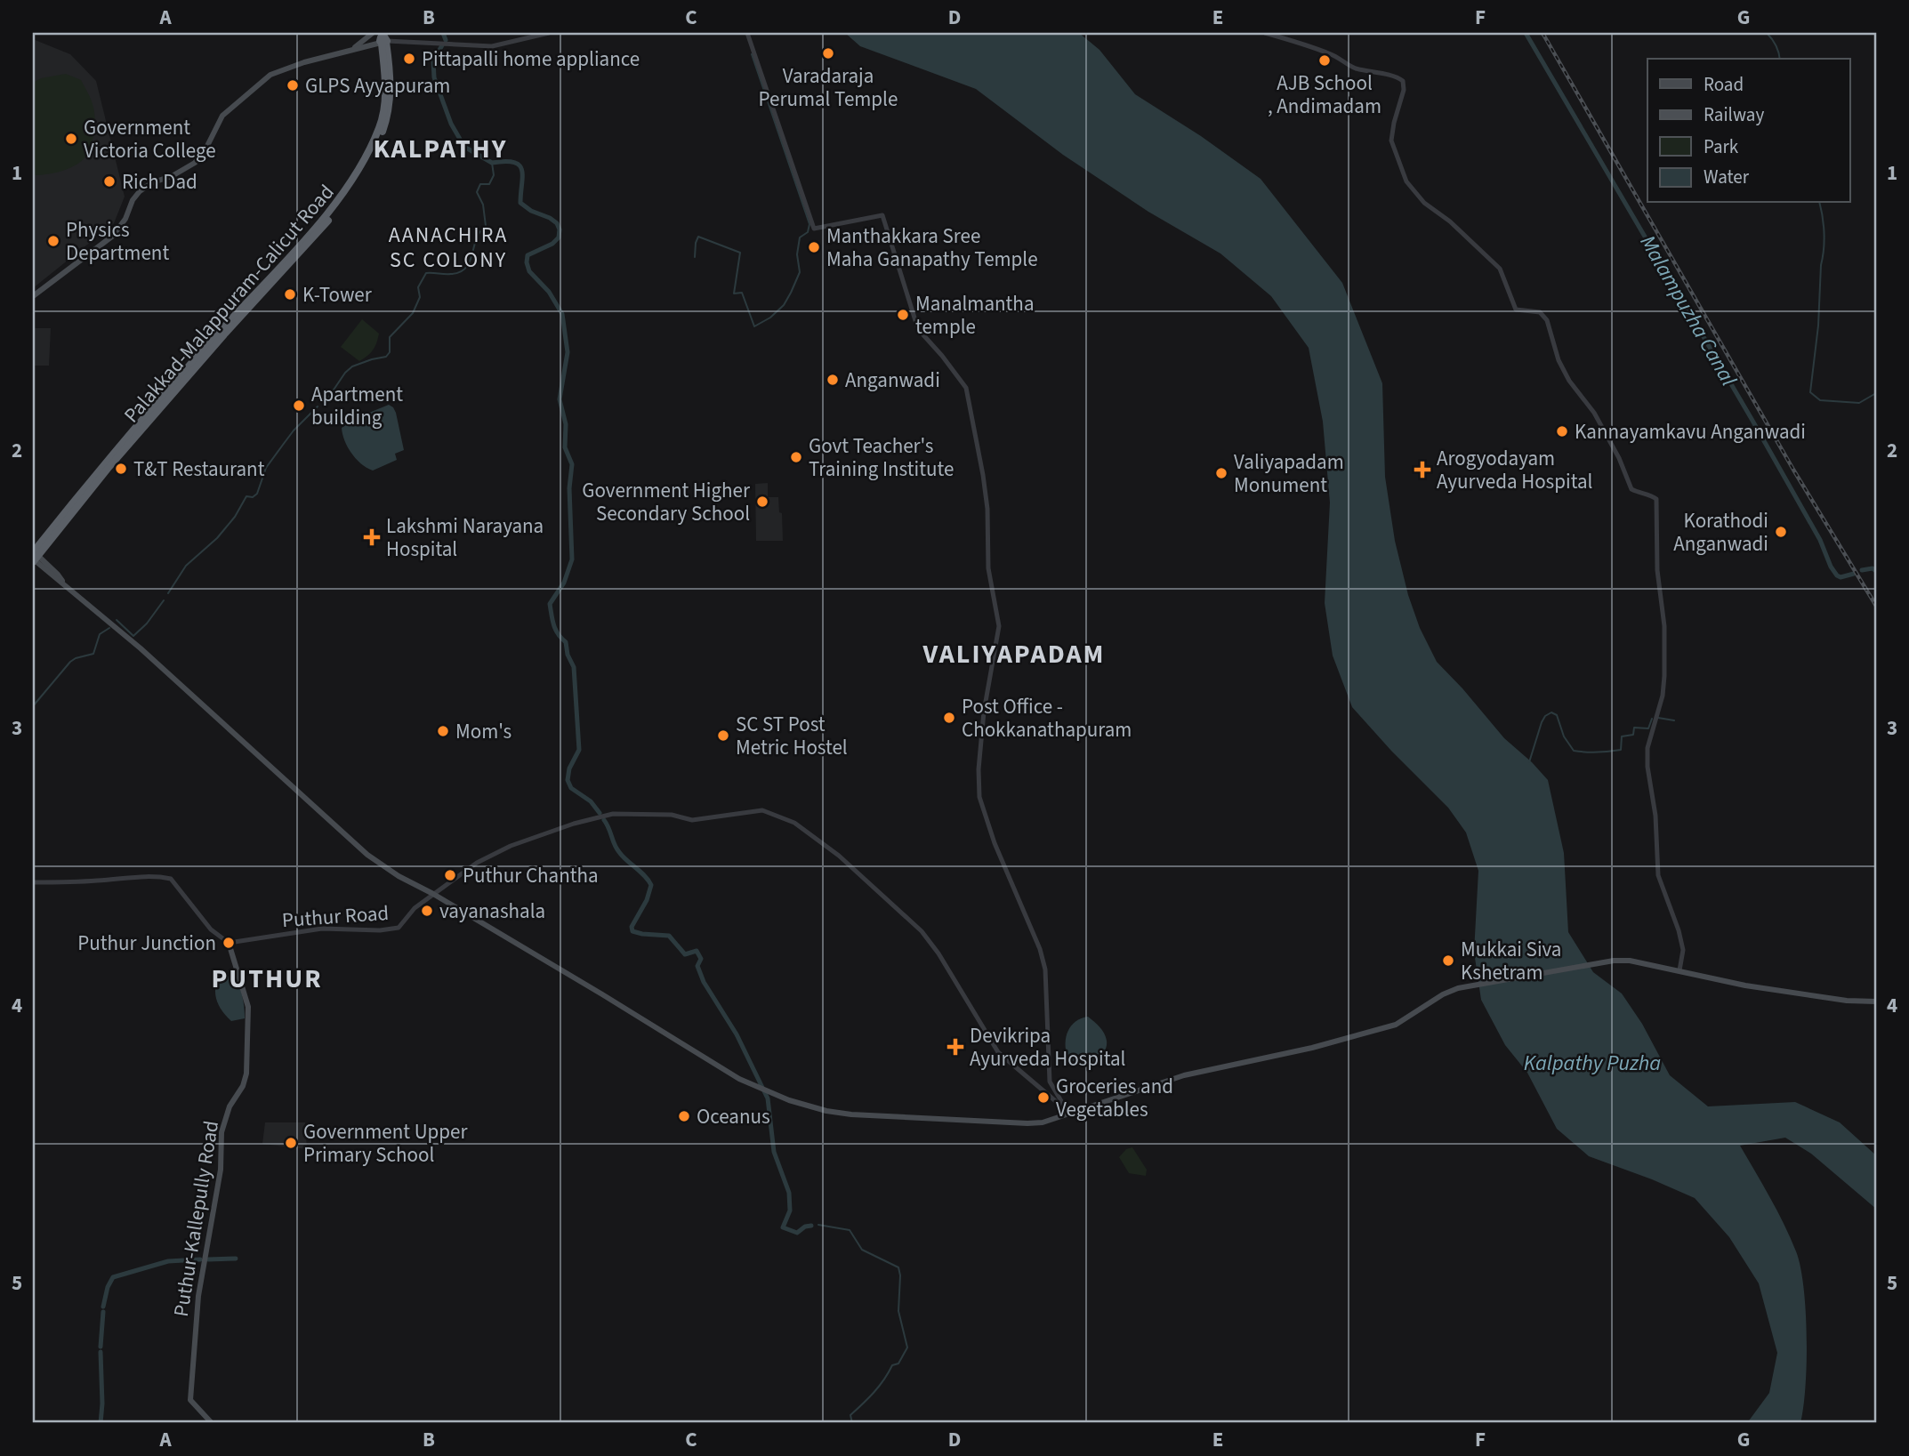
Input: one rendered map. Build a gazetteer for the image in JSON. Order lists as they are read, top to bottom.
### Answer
{
  "streets": {
    "highway": ["Palakkad-Malappuram-Calicut Road"],
    "main road": ["Puthur-Kallepully Road"],
    "street": ["Puthur Road"]
  },
  "crossings": [
    ["Puthur Road", "Puthur-Kallepully Road"]
  ],
  "districts": [
    "KALPATHY",
    "AANACHIRA SC COLONY",
    "VALIYAPADAM",
    "PUTHUR"
  ],
  "water": ["Malampuzha Canal", "Kalpathy Puzha"],
  "places": {
    "other": [
      "Varadaraja Perumal Temple",
      "Pittapalli home appliance",
      "AJB School , Andimadam",
      "GLPS Ayyapuram",
      "Government Victoria College",
      "Rich Dad",
      "Physics Department",
      "Manthakkara Sree Maha Ganapathy Temple",
      "K-Tower",
      "Manalmantha temple",
      "Anganwadi",
      "Apartment building",
      "Kannayamkavu Anganwadi",
      "Govt Teacher's Training Institute",
      "T&T Restaurant",
      "Valiyapadam Monument",
      "Government Higher Secondary School",
      "Korathodi Anganwadi",
      "Post Office - Chokkanathapuram",
      "Mom's",
      "SC ST Post Metric Hostel",
      "Puthur Chantha",
      "vayanashala",
      "Puthur Junction",
      "Mukkai Siva Kshetram",
      "Groceries and Vegetables",
      "Oceanus",
      "Government Upper Primary School"
    ],
    "health": ["Arogyodayam Ayurveda Hospital", "Lakshmi Narayana Hospital", "Devikripa Ayurveda Hospital"]
  },
  "legend": [
    "Road",
    "Railway",
    "Park",
    "Water"
  ],
  "grid": {
    "columns": [
      "A",
      "B",
      "C",
      "D",
      "E",
      "F",
      "G"
    ],
    "rows": [
      "1",
      "2",
      "3",
      "4",
      "5"
    ]
  }
}
